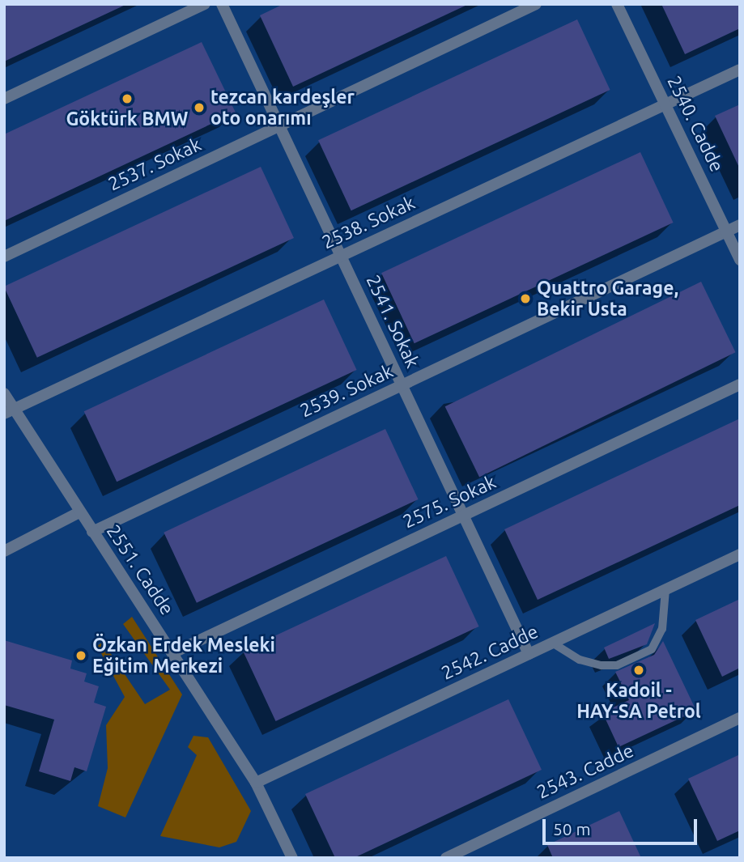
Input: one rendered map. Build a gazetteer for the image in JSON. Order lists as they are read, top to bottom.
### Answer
{
  "streets": {
    "street": [
      "2540. Cadde",
      "2537. Sokak",
      "2538. Sokak",
      "2541. Sokak",
      "2539. Sokak",
      "2575. Sokak",
      "2551. Cadde",
      "2542. Cadde",
      "2543. Cadde"
    ]
  },
  "crossings": [
    ["2540. Cadde", "2538. Sokak"],
    ["2540. Cadde", "2539. Sokak"],
    ["2537. Sokak", "2541. Sokak"],
    ["2538. Sokak", "2541. Sokak"],
    ["2538. Sokak", "2551. Cadde"],
    ["2541. Sokak", "2539. Sokak"],
    ["2541. Sokak", "2575. Sokak"],
    ["2541. Sokak", "2542. Cadde"],
    ["2539. Sokak", "2551. Cadde"],
    ["2575. Sokak", "2551. Cadde"],
    ["2551. Cadde", "2542. Cadde"]
  ],
  "places": [
    "Göktürk BMW",
    "tezcan kardeşler oto onarımı",
    "Quattro Garage, Bekir Usta",
    "Özkan Erdek Mesleki Eğitim Merkezi",
    "Kadoil - HAY-SA Petrol"
  ],
  "scale_bar": "50 m"
}
